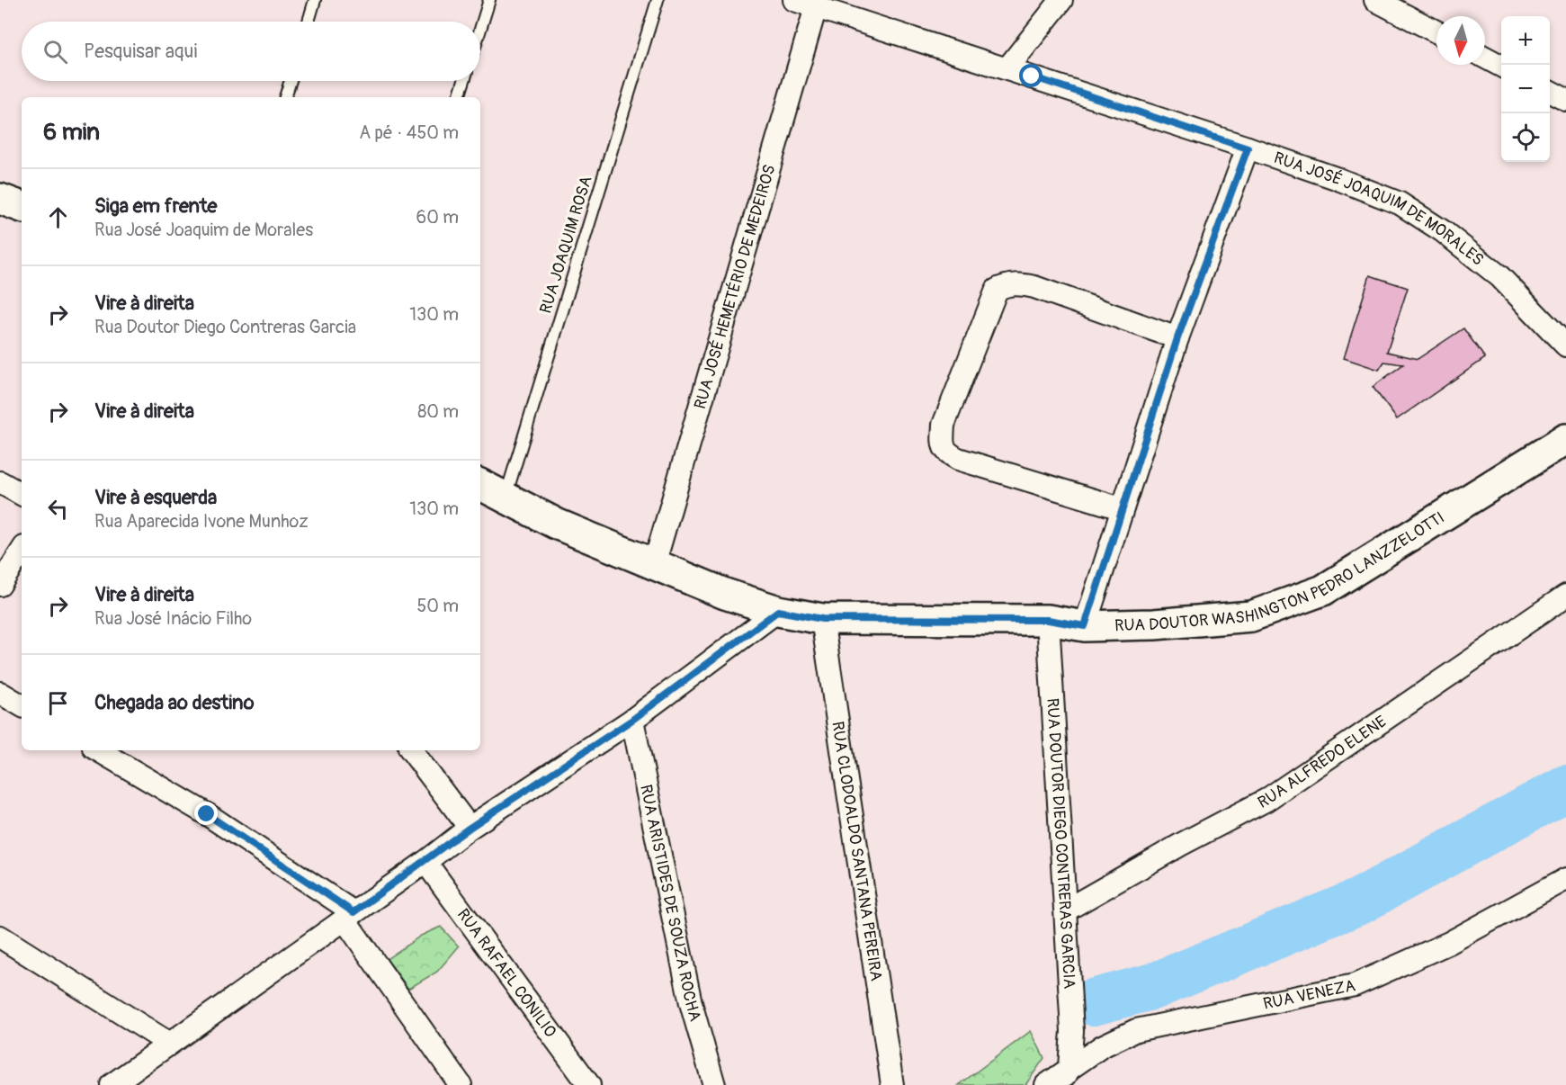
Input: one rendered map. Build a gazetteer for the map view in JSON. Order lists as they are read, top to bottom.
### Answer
{
  "streets": {
    "main road": ["RUA DOUTOR WASHINGTON PEDRO LANZZELOTTI"],
    "street": [
      "RUA JOSÉ JOAQUIM DE MORALES",
      "RUA JOSÉ HEMETÉRIO DE MEDEIROS",
      "RUA ALFREDO ELENE",
      "RUA DOUTOR DIEGO CONTRERAS GARCIA",
      "RUA CLODOALDO SANTANA PEREIRA",
      "RUA ARISTIDES DE SOUZA ROCHA",
      "RUA RAFAEL CONILIO",
      "RUA VENEZA"
    ],
    "lane": ["RUA JOAQUIM ROSA"]
  },
  "crossings": [
    ["RUA JOSÉ JOAQUIM DE MORALES", "RUA JOSÉ HEMETÉRIO DE MEDEIROS"],
    ["RUA JOAQUIM ROSA", "RUA DOUTOR WASHINGTON PEDRO LANZZELOTTI"],
    ["RUA JOSÉ HEMETÉRIO DE MEDEIROS", "RUA DOUTOR WASHINGTON PEDRO LANZZELOTTI"],
    ["RUA DOUTOR WASHINGTON PEDRO LANZZELOTTI", "RUA DOUTOR DIEGO CONTRERAS GARCIA"],
    ["RUA DOUTOR WASHINGTON PEDRO LANZZELOTTI", "RUA CLODOALDO SANTANA PEREIRA"],
    ["RUA ALFREDO ELENE", "RUA DOUTOR DIEGO CONTRERAS GARCIA"],
    ["RUA DOUTOR DIEGO CONTRERAS GARCIA", "RUA VENEZA"]
  ],
  "north": "bottom",
  "page": {
    "map_buttons": ["+", "−"],
    "search": "Pesquisar aqui",
    "heading": ["6 min", "A pé · 450 m"],
    "list": [
      ["Siga em frente", "Rua José Joaquim de Morales", "60 m"],
      ["Vire à direita", "Rua Doutor Diego Contreras Garcia", "130 m"],
      ["Vire à direita", "80 m"],
      ["Vire à esquerda", "Rua Aparecida Ivone Munhoz", "130 m"],
      ["Vire à direita", "Rua José Inácio Filho", "50 m"],
      "Chegada ao destino"
    ]
  }
}
